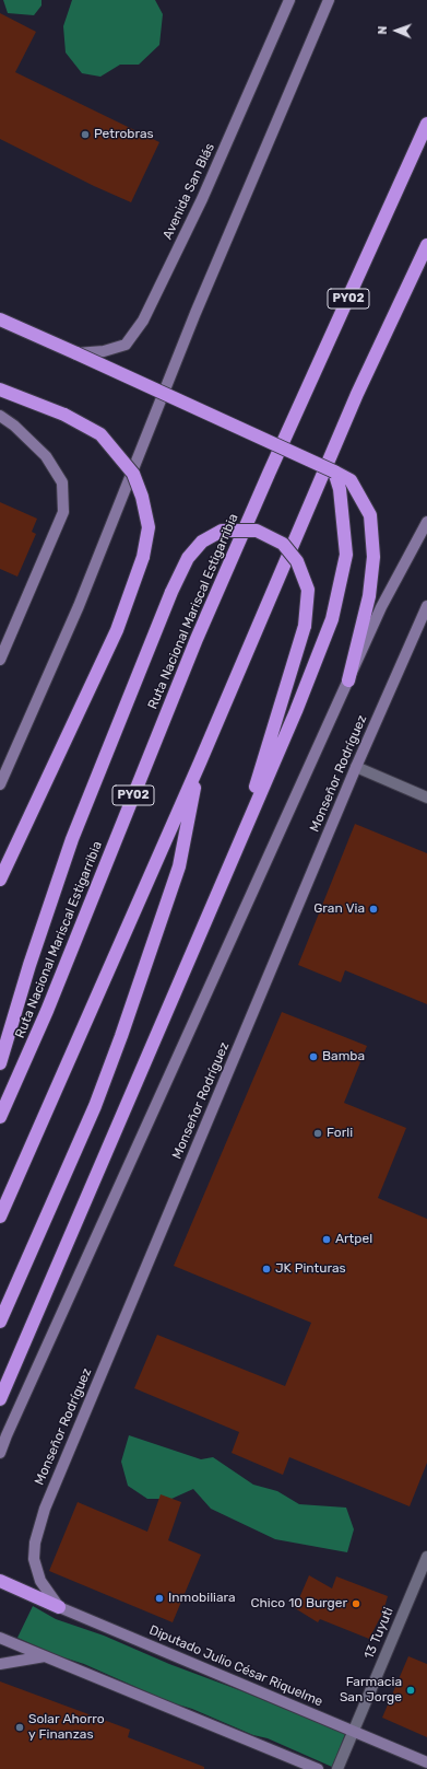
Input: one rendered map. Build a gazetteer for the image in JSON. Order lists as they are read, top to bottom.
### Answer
{
  "streets": {
    "highway": ["PY02", "Ruta Nacional Mariscal Estigarribia"],
    "street": [
      "Avenida San Blás",
      "Monseñor Rodríguez",
      "13 Tuyuti",
      "Diputado Julio César Riquelme"
    ]
  },
  "crossings": [
    ["Monseñor Rodríguez", "Diputado Julio César Riquelme"],
    ["13 Tuyuti", "Diputado Julio César Riquelme"]
  ],
  "places": [
    "Petrobras",
    "Gran Via",
    "Bamba",
    "Forli",
    "Artpel",
    "JK Pinturas",
    "Inmobiliara",
    "Chico 10 Burger",
    "Farmacia San Jorge",
    "Solar Ahorro y Finanzas"
  ],
  "north": "left"
}
